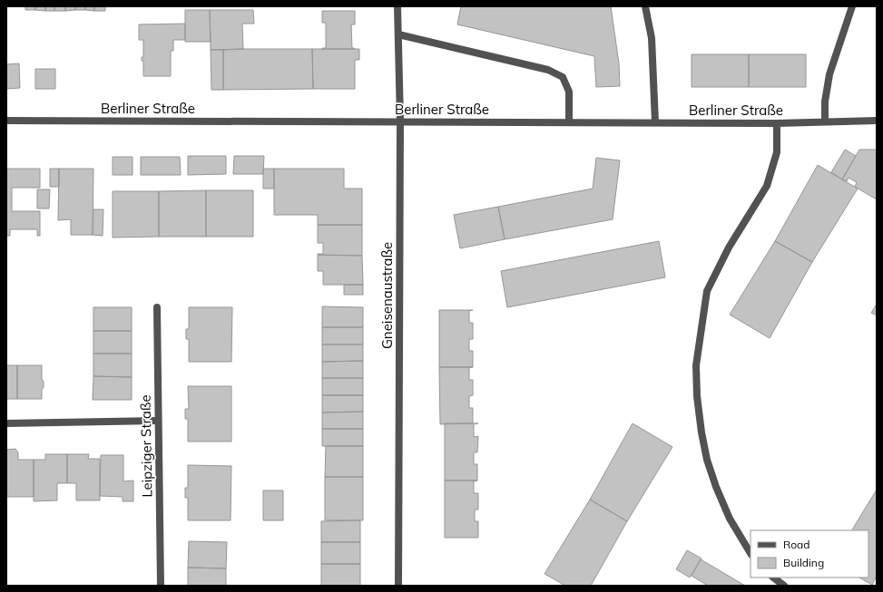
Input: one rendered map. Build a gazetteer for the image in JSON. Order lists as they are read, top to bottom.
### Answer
{
  "streets": {
    "street": ["Berliner Straße", "Gneisenaustraße", "Leipziger Straße"]
  },
  "crossings": [
    ["Berliner Straße", "Gneisenaustraße"]
  ],
  "legend": ["Road", "Building"]
}
